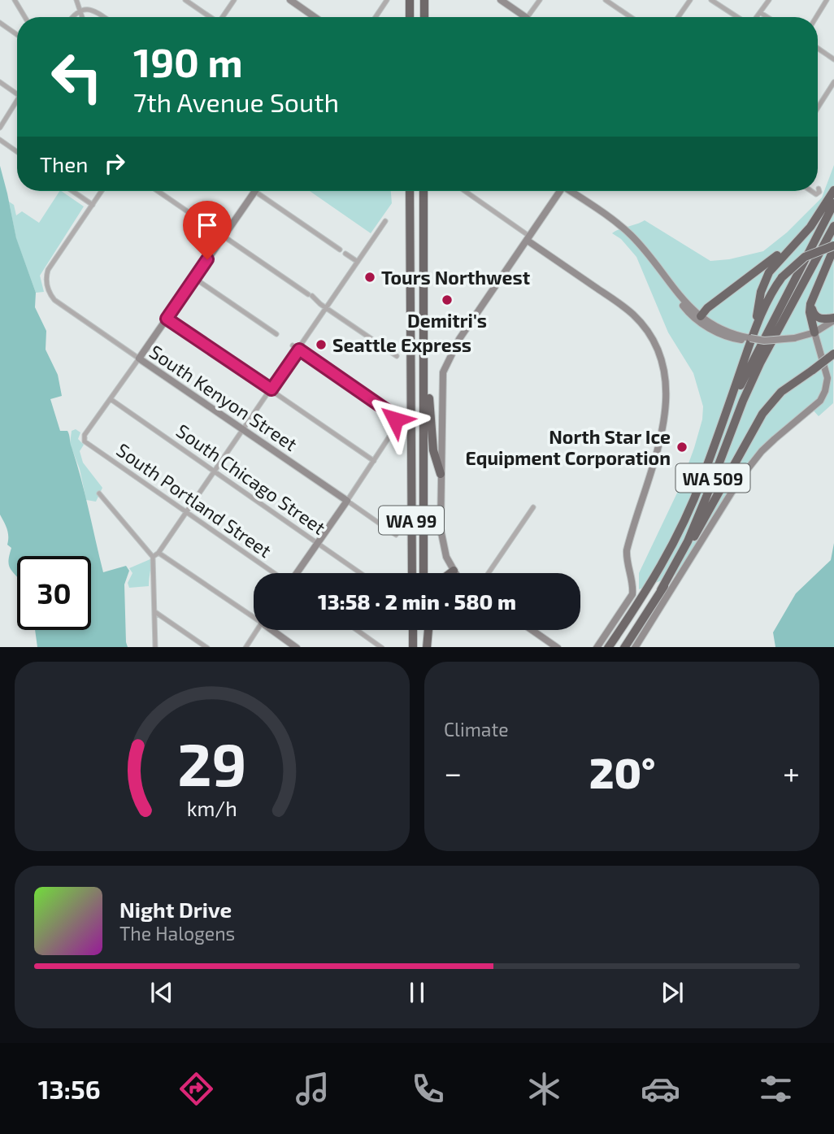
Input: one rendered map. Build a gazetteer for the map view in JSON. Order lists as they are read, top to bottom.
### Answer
{
  "streets": {
    "highway": ["WA 509", "WA 99"],
    "street": ["South Kenyon Street", "South Chicago Street", "South Portland Street"]
  },
  "crossings": [
    ["South Chicago Street", "South Portland Street"]
  ],
  "places": [
    "Tours Northwest",
    "Demitri's",
    "Seattle Express",
    "North Star Ice Equipment Corporation"
  ],
  "page": {
    "turn": ["190 m", "7th Avenue South"],
    "then": "Then",
    "limit": "30",
    "trip": "13:58 · 2 min · 580 m",
    "tile": "Climate",
    "heat": ["−", "20°", "+"],
    "song": ["Night Drive", "The Halogens"],
    "tabs": "13:56",
    "gauge": ["29", "km/h"]
  }
}
